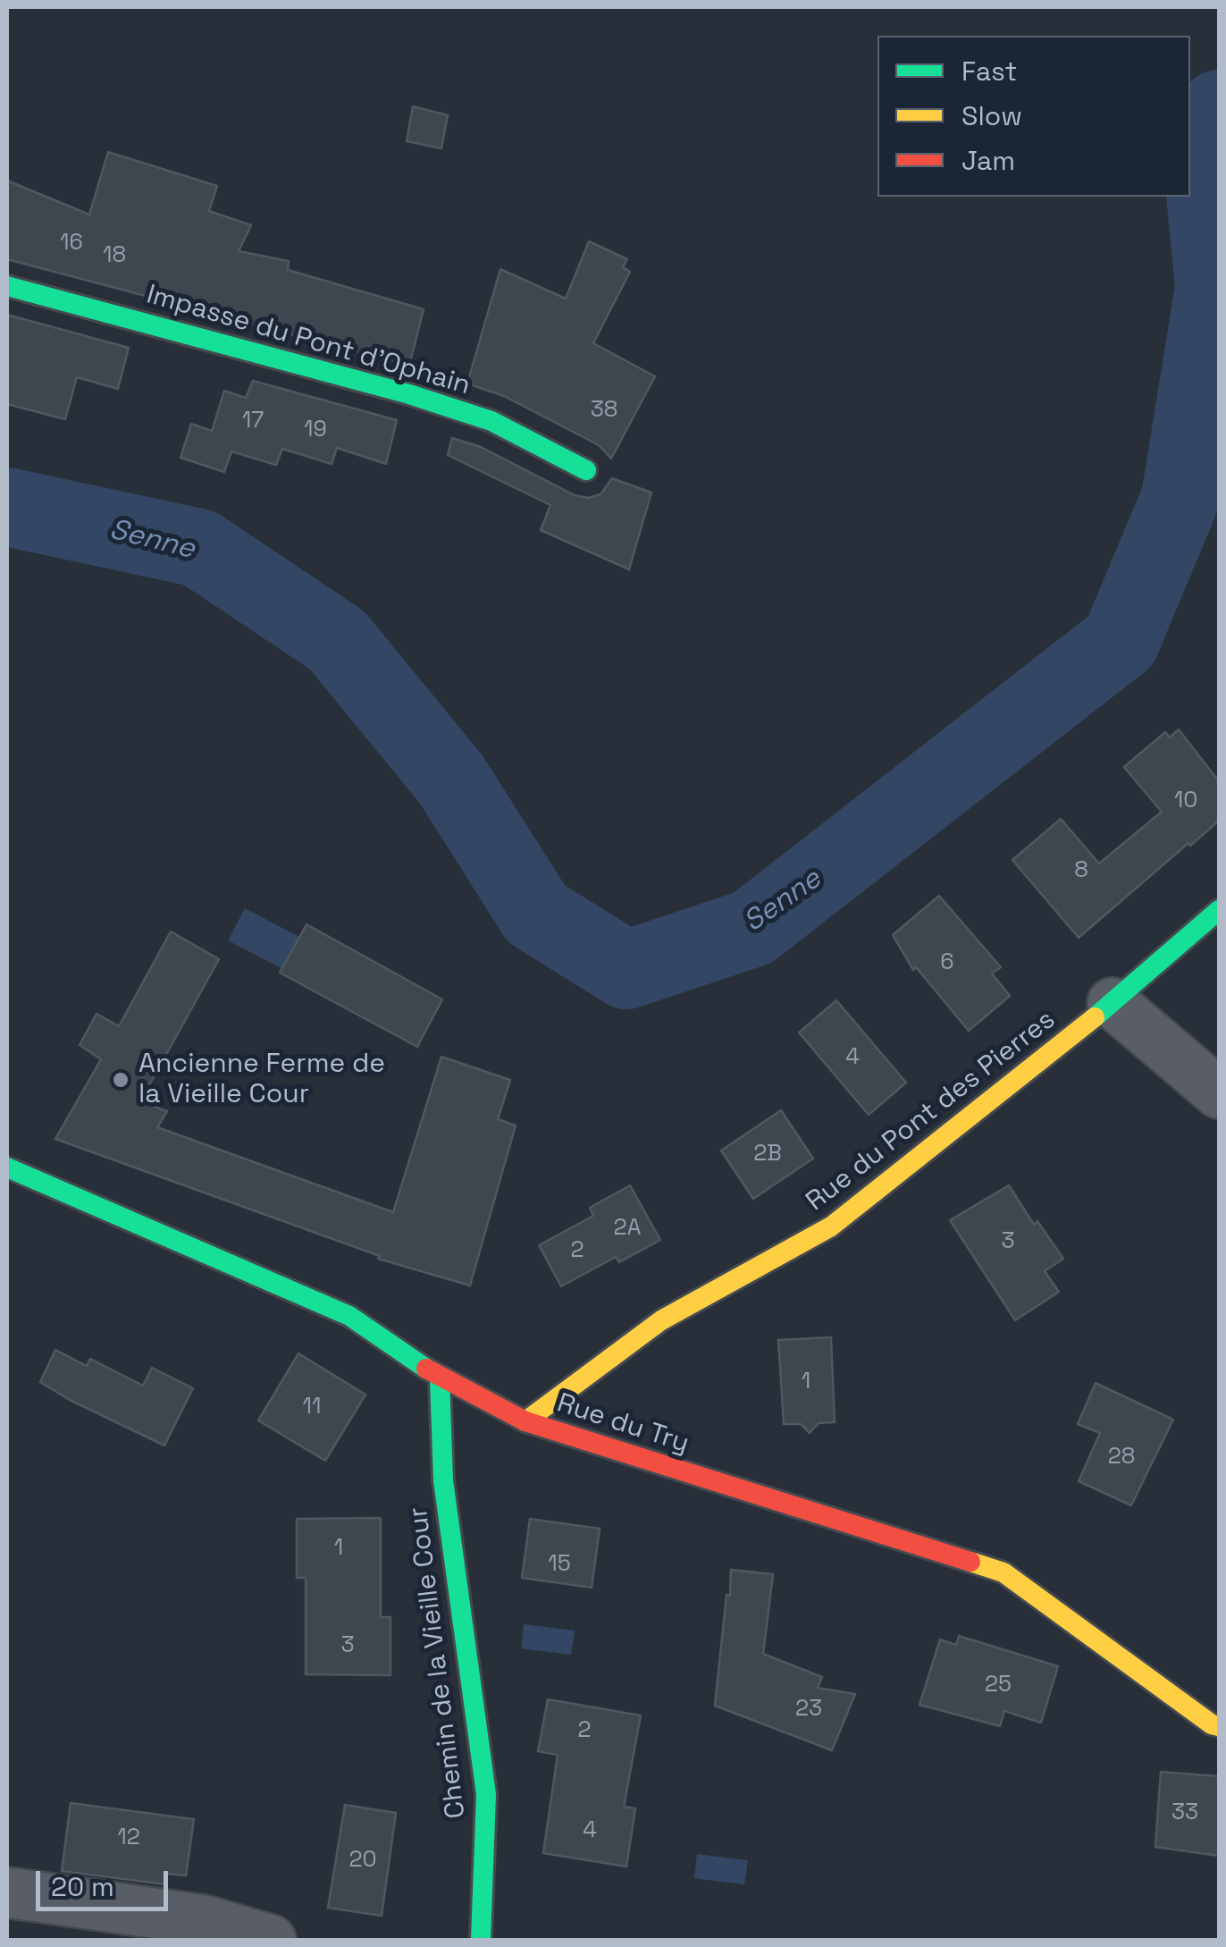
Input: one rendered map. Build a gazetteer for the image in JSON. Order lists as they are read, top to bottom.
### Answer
{
  "streets": {
    "street": [
      "Impasse du Pont d'Ophain",
      "Rue du Pont des Pierres",
      "Rue du Try",
      "Chemin de la Vieille Cour"
    ]
  },
  "crossings": [
    ["Rue du Pont des Pierres", "Rue du Try"],
    ["Rue du Try", "Chemin de la Vieille Cour"]
  ],
  "water": ["Senne"],
  "places": ["Ancienne Ferme de la Vieille Cour"],
  "house_numbers": [
    "16",
    "18",
    "38",
    "17",
    "19",
    "10",
    "8",
    "6",
    "4",
    "2B",
    "2A",
    "3",
    "2",
    "1",
    "11",
    "28",
    "1",
    "15",
    "3",
    "25",
    "23",
    "2",
    "33",
    "4",
    "12",
    "20"
  ],
  "legend": ["Fast", "Slow", "Jam"],
  "scale_bar": "20 m"
}
